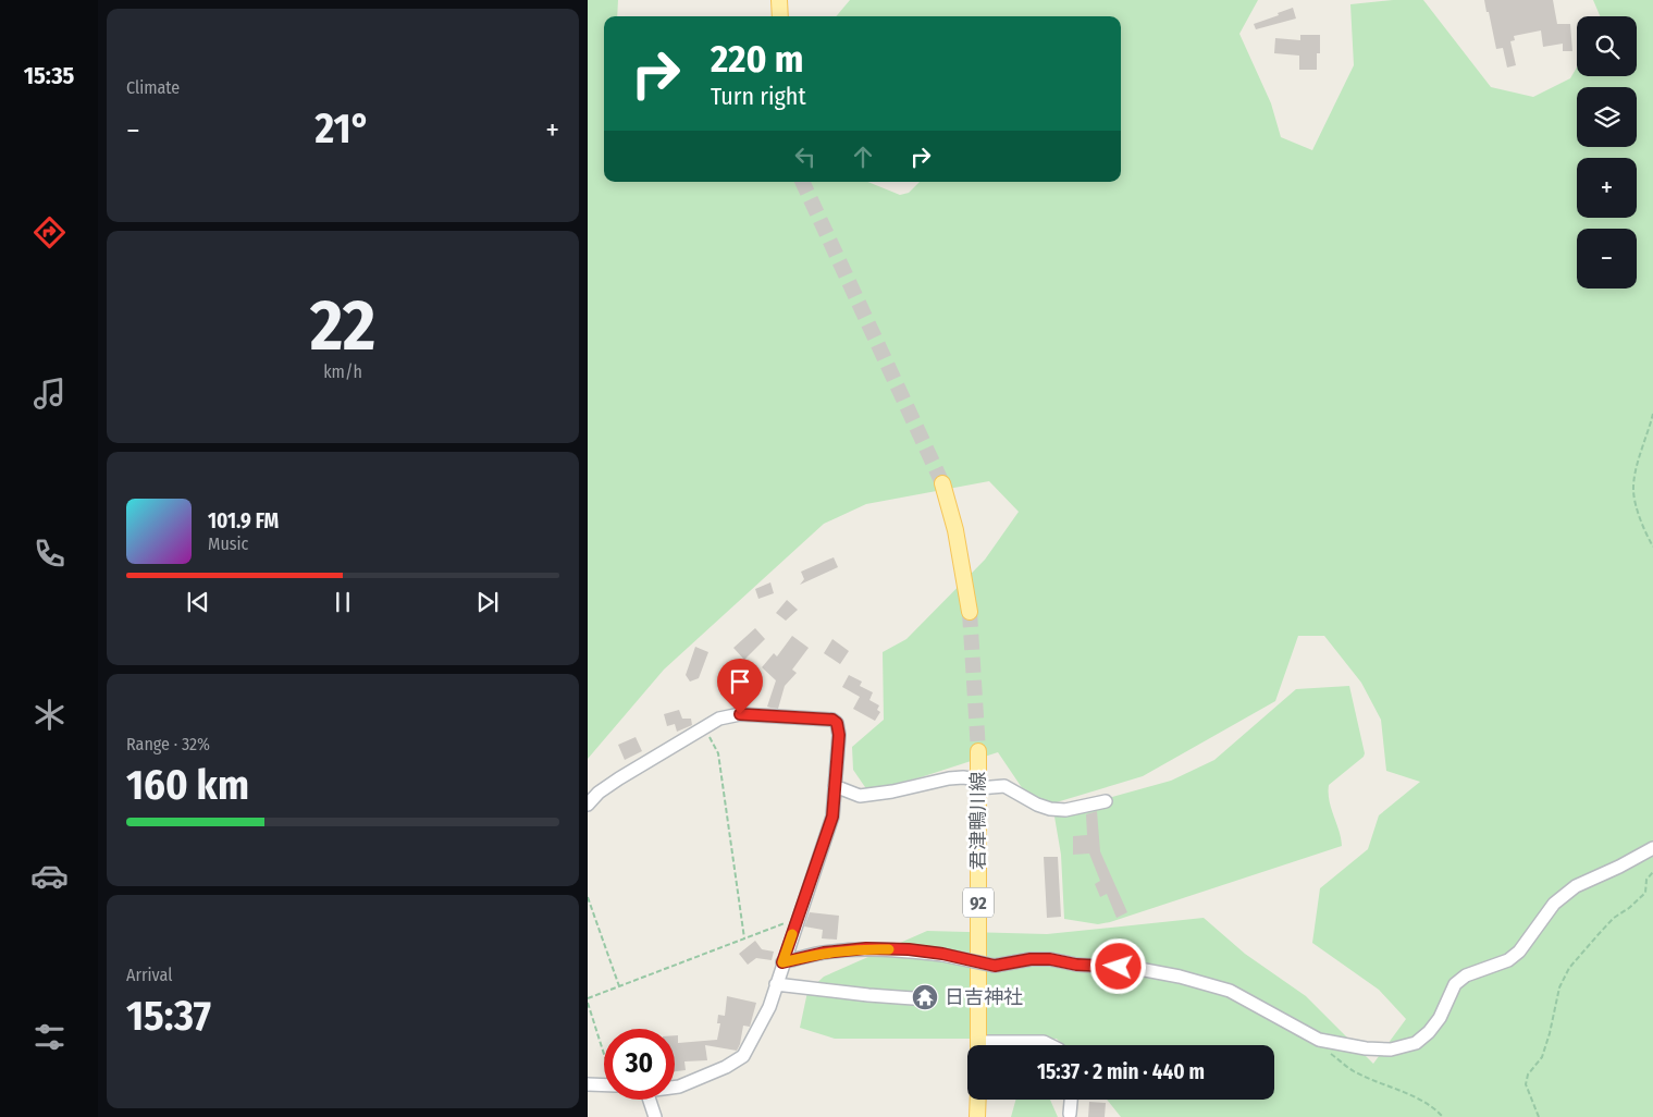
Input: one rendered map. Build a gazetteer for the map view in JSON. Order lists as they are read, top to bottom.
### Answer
{
  "streets": {
    "main road": ["君津鴨川線", "92"]
  },
  "places": {
    "temple": ["日吉神社"]
  },
  "page": {
    "tabs": "15:35",
    "tile": [
      "Climate",
      ["22", "km/h"],
      ["Range · 32%", "160 km"],
      ["Arrival", "15:37"]
    ],
    "map_buttons": ["+", "−"],
    "turn": ["220 m", "Turn right"],
    "heat": ["−", "21°", "+"],
    "song": ["101.9 FM", "Music"],
    "limit": "30",
    "trip": "15:37 · 2 min · 440 m"
  }
}
